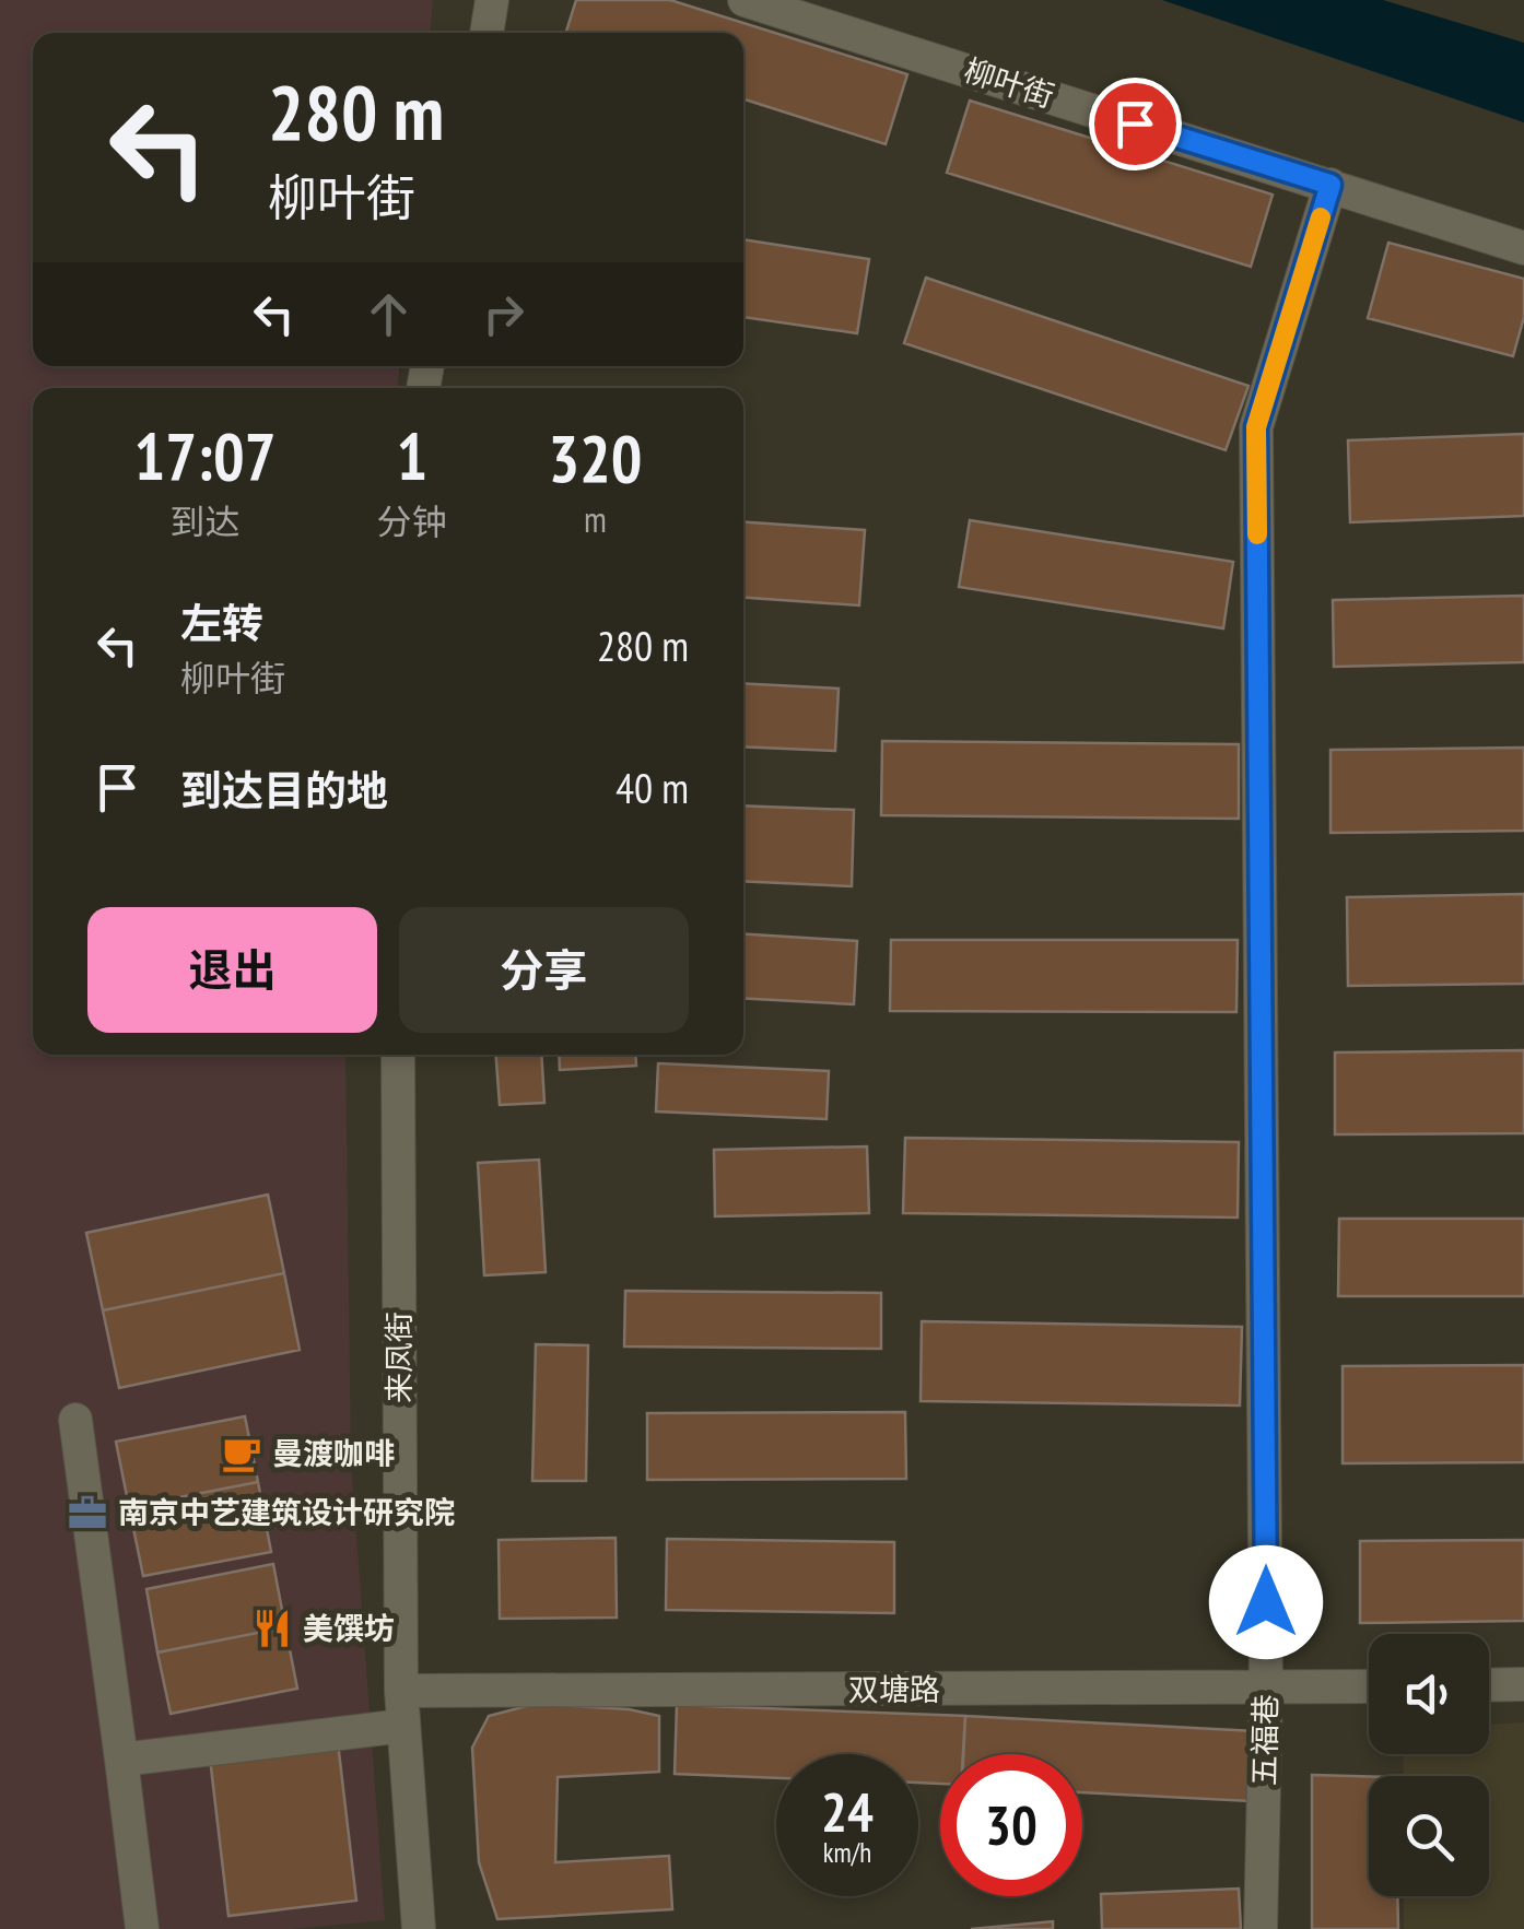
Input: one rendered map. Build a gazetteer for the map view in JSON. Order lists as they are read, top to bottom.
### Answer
{
  "streets": {
    "street": [
      "柳叶街",
      "来凤街",
      "双塘路",
      "五福巷"
    ]
  },
  "crossings": [
    ["柳叶街", "五福巷"],
    ["来凤街", "双塘路"],
    ["双塘路", "五福巷"]
  ],
  "places": {
    "cafe": ["曼渡咖啡"],
    "office": ["南京中艺建筑设计研究院"],
    "restaurant": ["美馔坊"]
  },
  "page": {
    "turn": ["280 m", "柳叶街"],
    "eta": [
      "17:07",
      "到达",
      "1",
      "分钟",
      "320",
      "m"
    ],
    "list": [
      {
        "name": "左转",
        "note": "柳叶街",
        "value": "280 m"
      },
      {
        "name": "到达目的地",
        "value": "40 m"
      }
    ],
    "buttons": ["退出", "分享"],
    "speed": "24 km/h",
    "limit": "30"
  }
}
